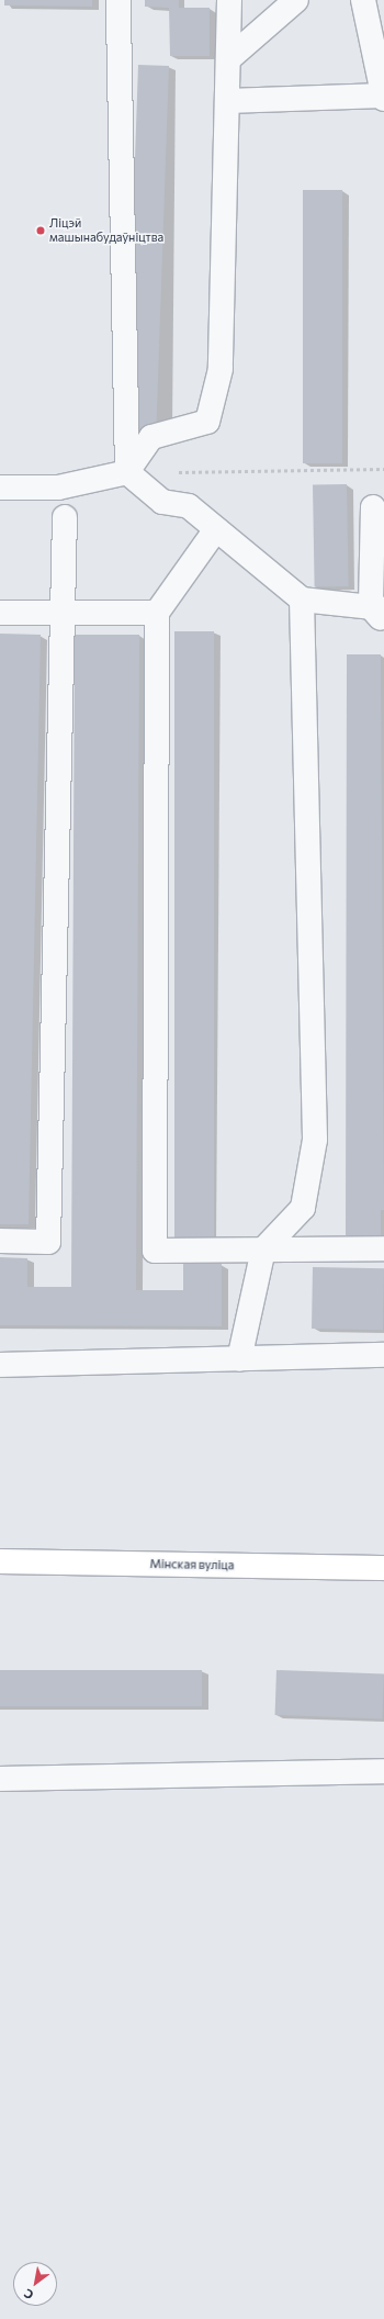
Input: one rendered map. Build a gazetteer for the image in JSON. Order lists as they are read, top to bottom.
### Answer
{
  "streets": {
    "main road": ["Мінская вуліца"]
  },
  "places": ["Ліцэй машынабудаўніцтва"],
  "north": "bottom left"
}
